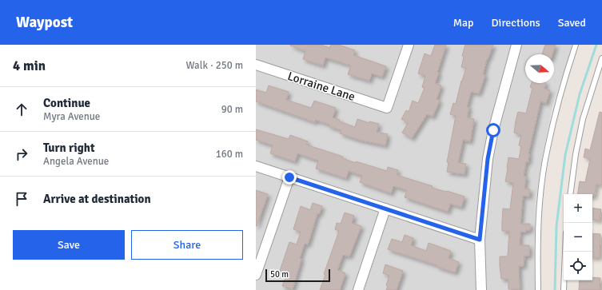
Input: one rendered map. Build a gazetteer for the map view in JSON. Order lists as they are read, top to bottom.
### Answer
{
  "streets": {
    "street": ["Lorraine Lane"]
  },
  "scale_bar": "50 m",
  "north": "right",
  "page": {
    "header": "Waypost",
    "nav": ["Map", "Directions", "Saved"],
    "heading": ["4 min", "Walk · 250 m"],
    "list": [
      ["Continue", "Myra Avenue", "90 m"],
      ["Turn right", "Angela Avenue", "160 m"],
      "Arrive at destination"
    ],
    "map_buttons": ["+", "−"],
    "buttons": ["Save", "Share"],
    "scale": "50 m"
  }
}
